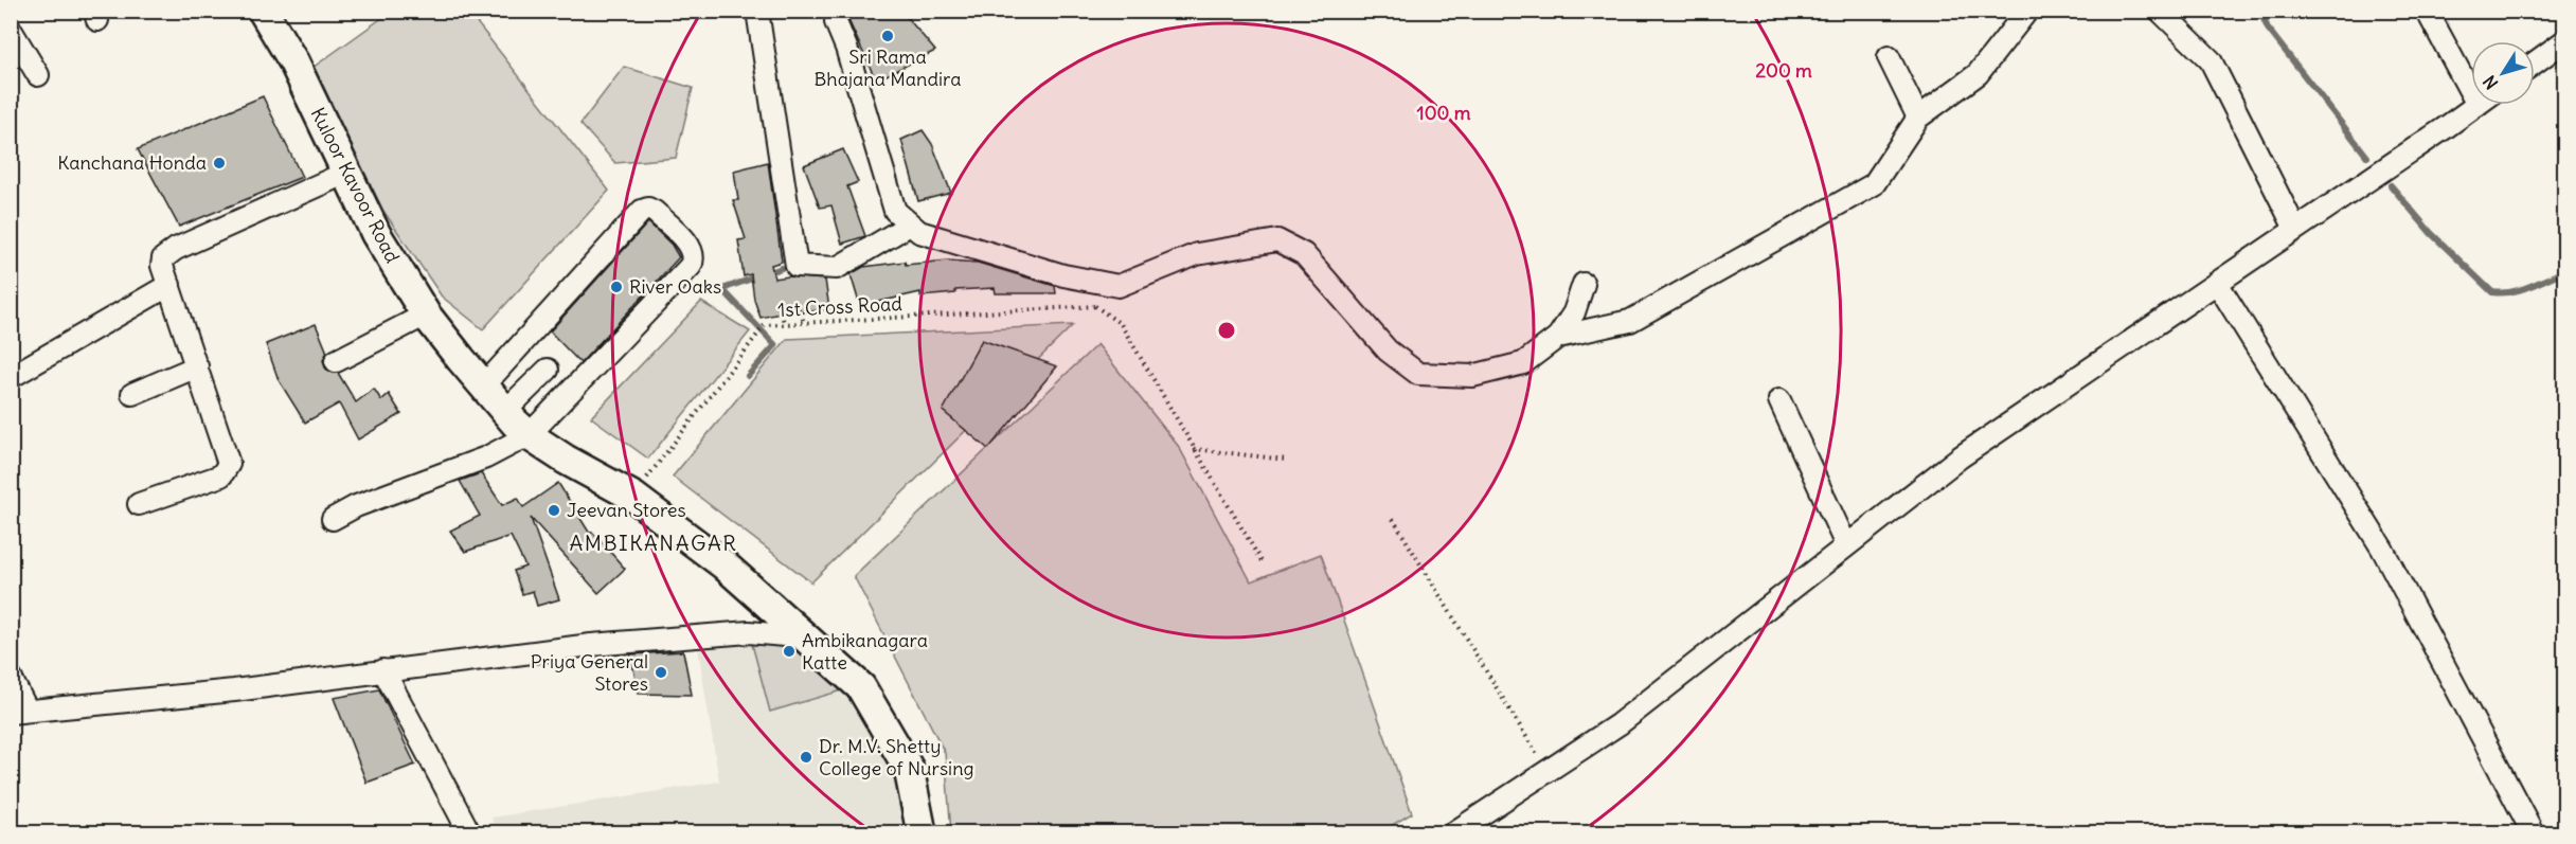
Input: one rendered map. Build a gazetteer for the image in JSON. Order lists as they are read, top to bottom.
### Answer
{
  "streets": {
    "main road": ["Kuloor Kavoor Road"],
    "path": ["1st Cross Road"]
  },
  "crossings": [
    ["Kuloor Kavoor Road", "1st Cross Road"]
  ],
  "districts": ["AMBIKANAGAR"],
  "places": [
    "Sri Rama Bhajana Mandira",
    "Kanchana Honda",
    "River Oaks",
    "Jeevan Stores",
    "Ambikanagara Katte",
    "Priya General Stores",
    "Dr. M.V. Shetty College of Nursing"
  ],
  "north": "bottom left",
  "rings": ["200 m", "100 m"]
}
